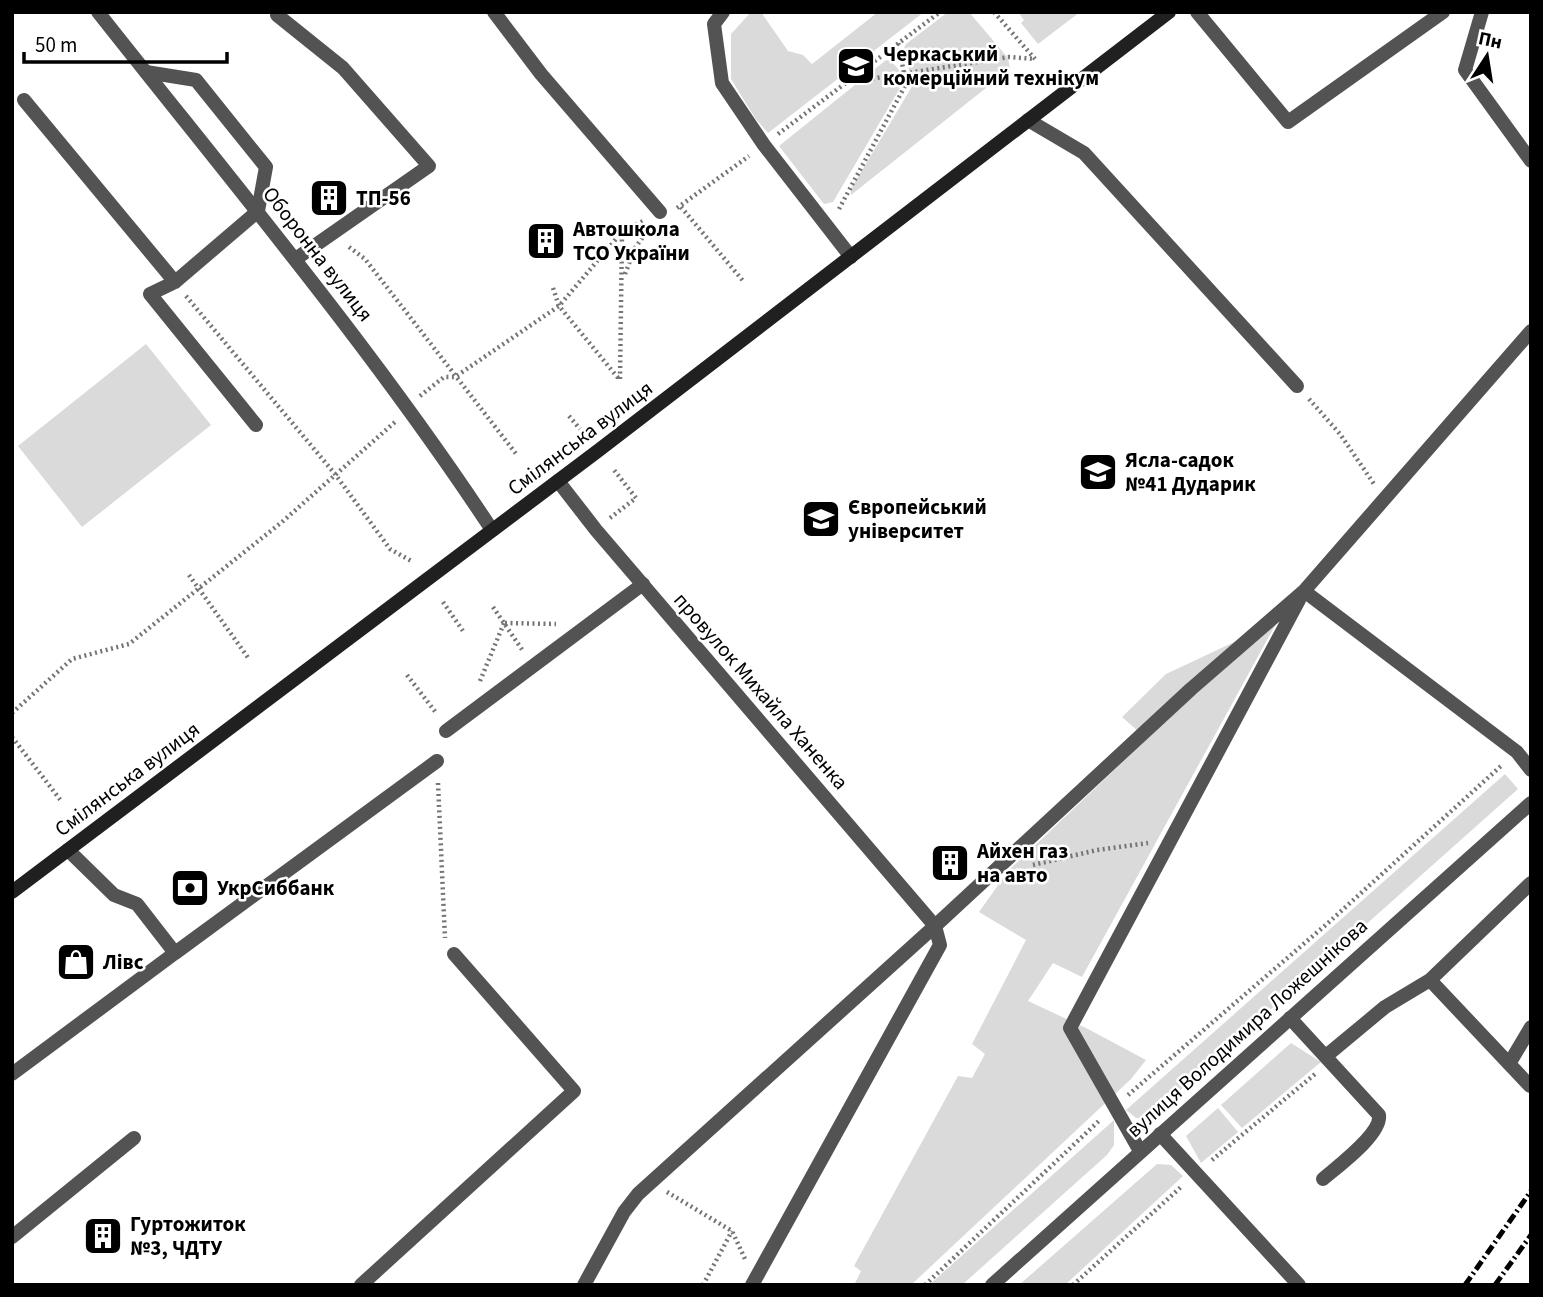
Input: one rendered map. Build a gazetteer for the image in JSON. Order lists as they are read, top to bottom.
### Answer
{
  "streets": {
    "main road": ["Смілянська вулиця"],
    "street": ["Оборонна вулиця", "провулок Михайла Ханенка", "вулиця Володимира Ложешнікова"]
  },
  "crossings": [
    ["Оборонна вулиця", "Смілянська вулиця"],
    ["Смілянська вулиця", "провулок Михайла Ханенка"]
  ],
  "places": {
    "school or university": ["Черкаський комерційний технікум", "Ясла-садок №41 Дударик", "Європейський університет"],
    "building": [
      "ТП-56",
      "Автошкола ТСО України",
      "Айхен газ на авто",
      "Гуртожиток №3, ЧДТУ"
    ],
    "bank": ["УкрСиббанк"],
    "shop": ["Лівс"]
  },
  "scale_bar": "50 m",
  "north": "top"
}
